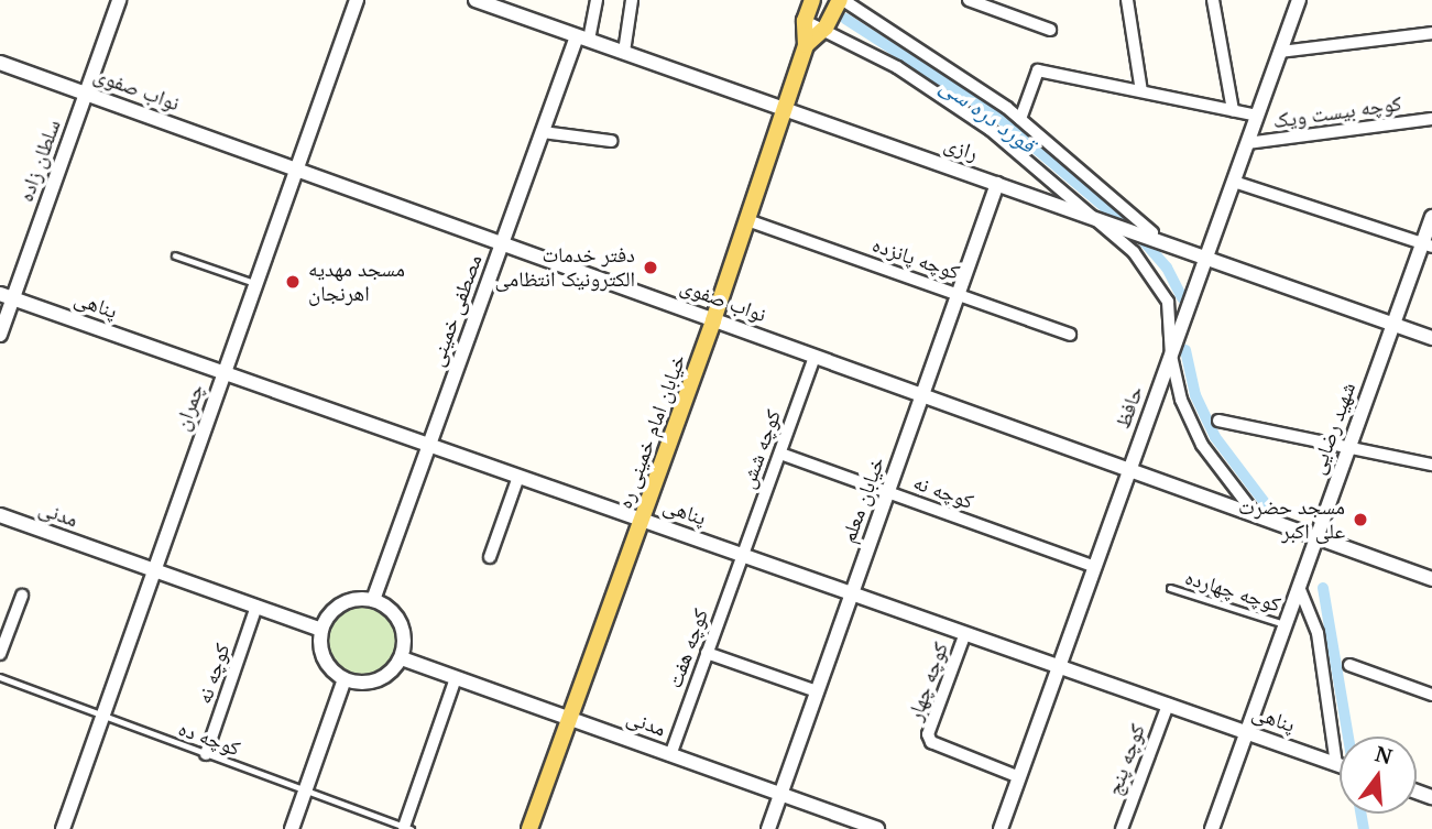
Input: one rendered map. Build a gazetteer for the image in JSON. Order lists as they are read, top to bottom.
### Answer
{
  "streets": {
    "main road": ["خیابان امام خمینی ره"],
    "street": [
      "نواب صفوی",
      "کوچه بیست ویک",
      "رازی",
      "سلطان زاده",
      "کوچه پانزده",
      "پناهی",
      "مصطفی خمینی",
      "چمران",
      "حافظ",
      "شهید رضایی",
      "کوچه شش",
      "کوچه نه",
      "خیابان معلم",
      "مدنی",
      "کوچه هفت",
      "کوچه چهار",
      "کوچه پنج"
    ],
    "lane": ["کوچه چهارده", "کوچه ده"]
  },
  "crossings": [
    ["نواب صفوی", "سلطان زاده"],
    ["نواب صفوی", "مصطفی خمینی"],
    ["نواب صفوی", "چمران"],
    ["نواب صفوی", "حافظ"],
    ["نواب صفوی", "شهید رضایی"],
    ["نواب صفوی", "خیابان امام خمینی ره"],
    ["نواب صفوی", "کوچه شش"],
    ["نواب صفوی", "خیابان معلم"],
    ["کوچه بیست ویک", "حافظ"],
    ["رازی", "مصطفی خمینی"],
    ["رازی", "حافظ"],
    ["رازی", "شهید رضایی"],
    ["رازی", "خیابان امام خمینی ره"],
    ["رازی", "خیابان معلم"],
    ["سلطان زاده", "پناهی"],
    ["کوچه پانزده", "خیابان امام خمینی ره"],
    ["کوچه پانزده", "خیابان معلم"],
    ["پناهی", "مصطفی خمینی"],
    ["پناهی", "چمران"],
    ["پناهی", "حافظ"],
    ["پناهی", "شهید رضایی"],
    ["پناهی", "خیابان امام خمینی ره"],
    ["پناهی", "کوچه شش"],
    ["پناهی", "خیابان معلم"],
    ["پناهی", "کوچه هفت"],
    ["پناهی", "کوچه چهار"],
    ["پناهی", "کوچه پنج"],
    ["مصطفی خمینی", "مدنی"],
    ["چمران", "مدنی"],
    ["چمران", "کوچه ده"],
    ["حافظ", "کوچه نه"],
    ["حافظ", "کوچه چهار"],
    ["شهید رضایی", "کوچه چهارده"],
    ["خیابان امام خمینی ره", "مدنی"],
    ["کوچه شش", "کوچه نه"],
    ["کوچه شش", "کوچه هفت"],
    ["کوچه نه", "خیابان معلم"],
    ["کوچه نه", "مدنی"],
    ["کوچه نه", "کوچه ده"],
    ["خیابان معلم", "مدنی"],
    ["مدنی", "کوچه هفت"]
  ],
  "water": ["قورد دره سی"],
  "places": ["دفتر خدمات الکترونیک انتظامی", "مسجد مهدیه اهرنجان", "مسجد حضرت علی اکبر"],
  "north": "top"
}
